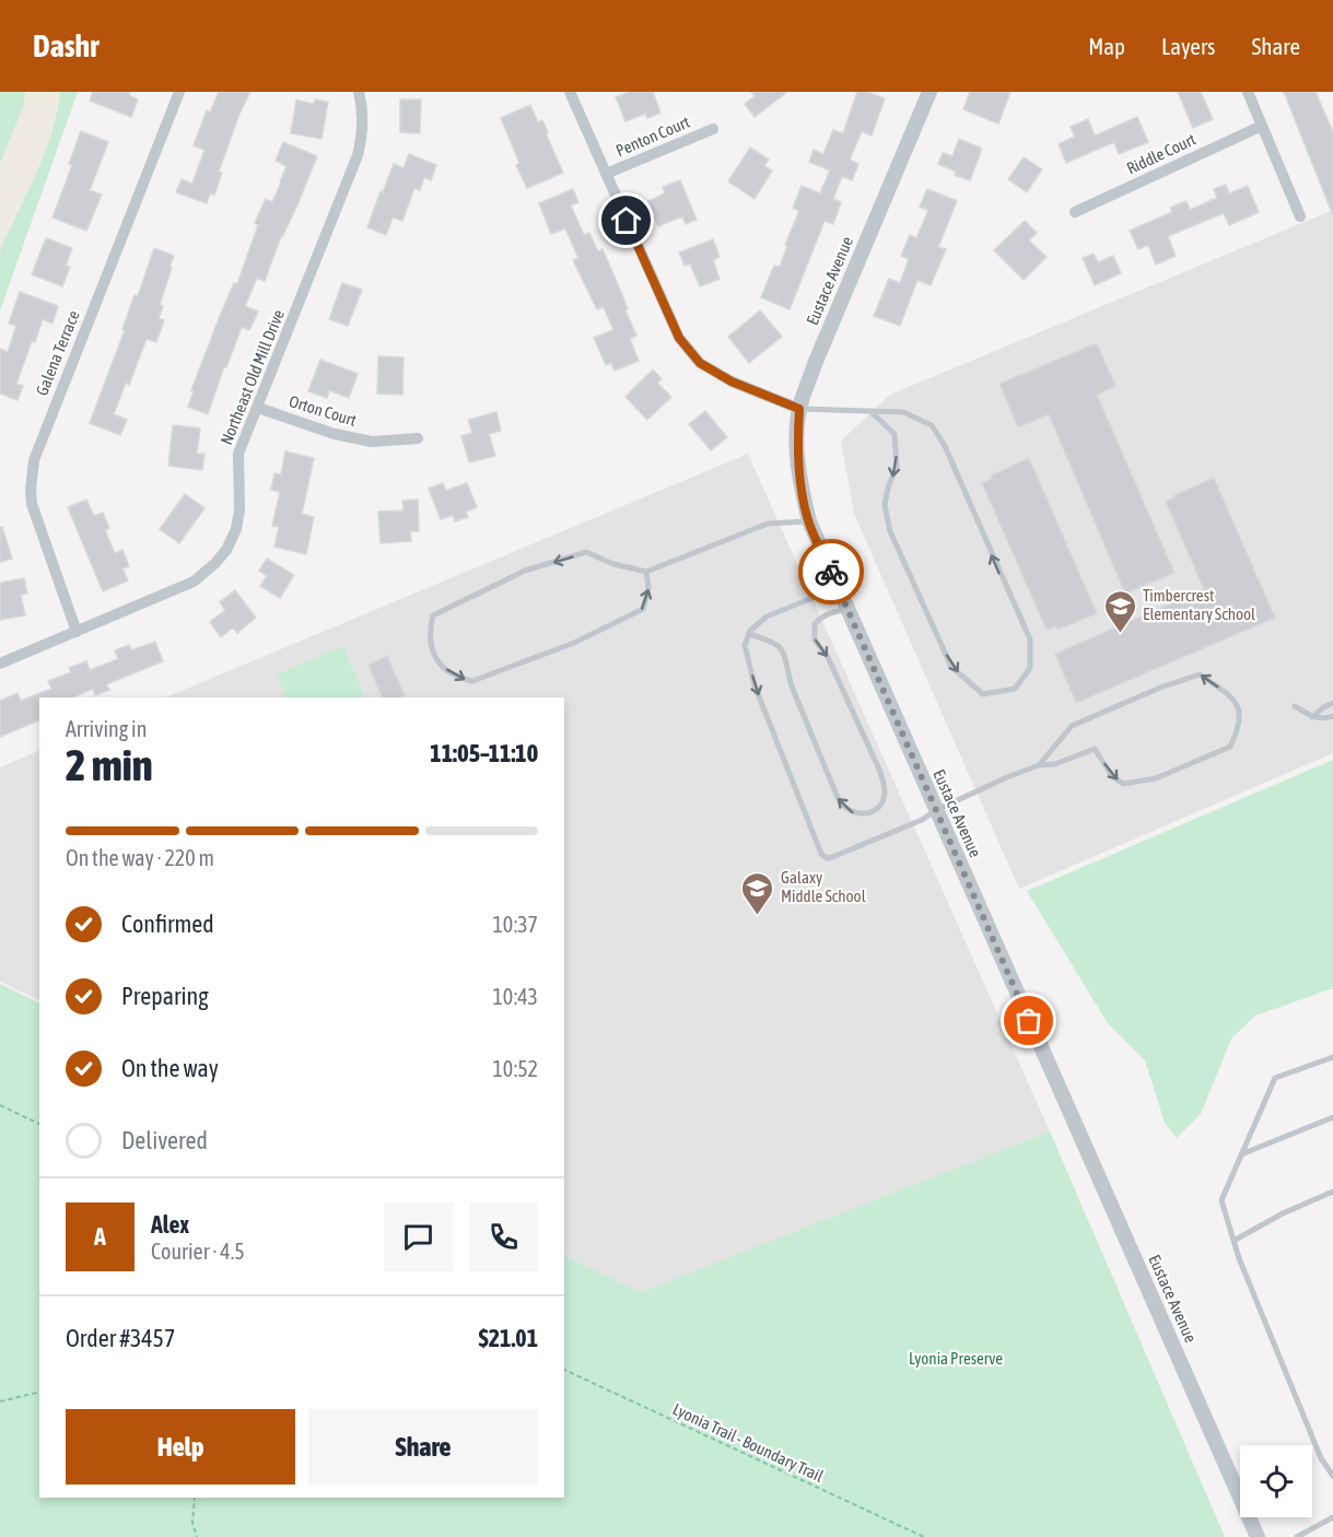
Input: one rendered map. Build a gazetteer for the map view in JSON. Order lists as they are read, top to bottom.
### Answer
{
  "streets": {
    "street": [
      "Penton Court",
      "Riddle Court",
      "Eustace Avenue",
      "Galena Terrace",
      "Northeast Old Mill Drive",
      "Orton Court"
    ],
    "path": ["Lyonia Trail - Boundary Trail"]
  },
  "crossings": [
    ["Galena Terrace", "Northeast Old Mill Drive"],
    ["Northeast Old Mill Drive", "Orton Court"]
  ],
  "parks": ["Lyonia Preserve"],
  "places": {
    "school or university": ["Timbercrest Elementary School", "Galaxy Middle School"]
  },
  "page": {
    "header": "Dashr",
    "nav": ["Map", "Layers", "Share"],
    "heading": ["2 min", "Arriving in", "11:05–11:10"],
    "panel": [
      "Alex",
      "Courier · 4.5",
      "Order #3457",
      "$21.01"
    ],
    "bar": "On the way · 220 m",
    "list": [
      ["Confirmed", "10:37"],
      ["Preparing", "10:43"],
      ["On the way", "10:52"],
      "Delivered"
    ],
    "round": "A",
    "buttons": ["Help", "Share"]
  }
}
